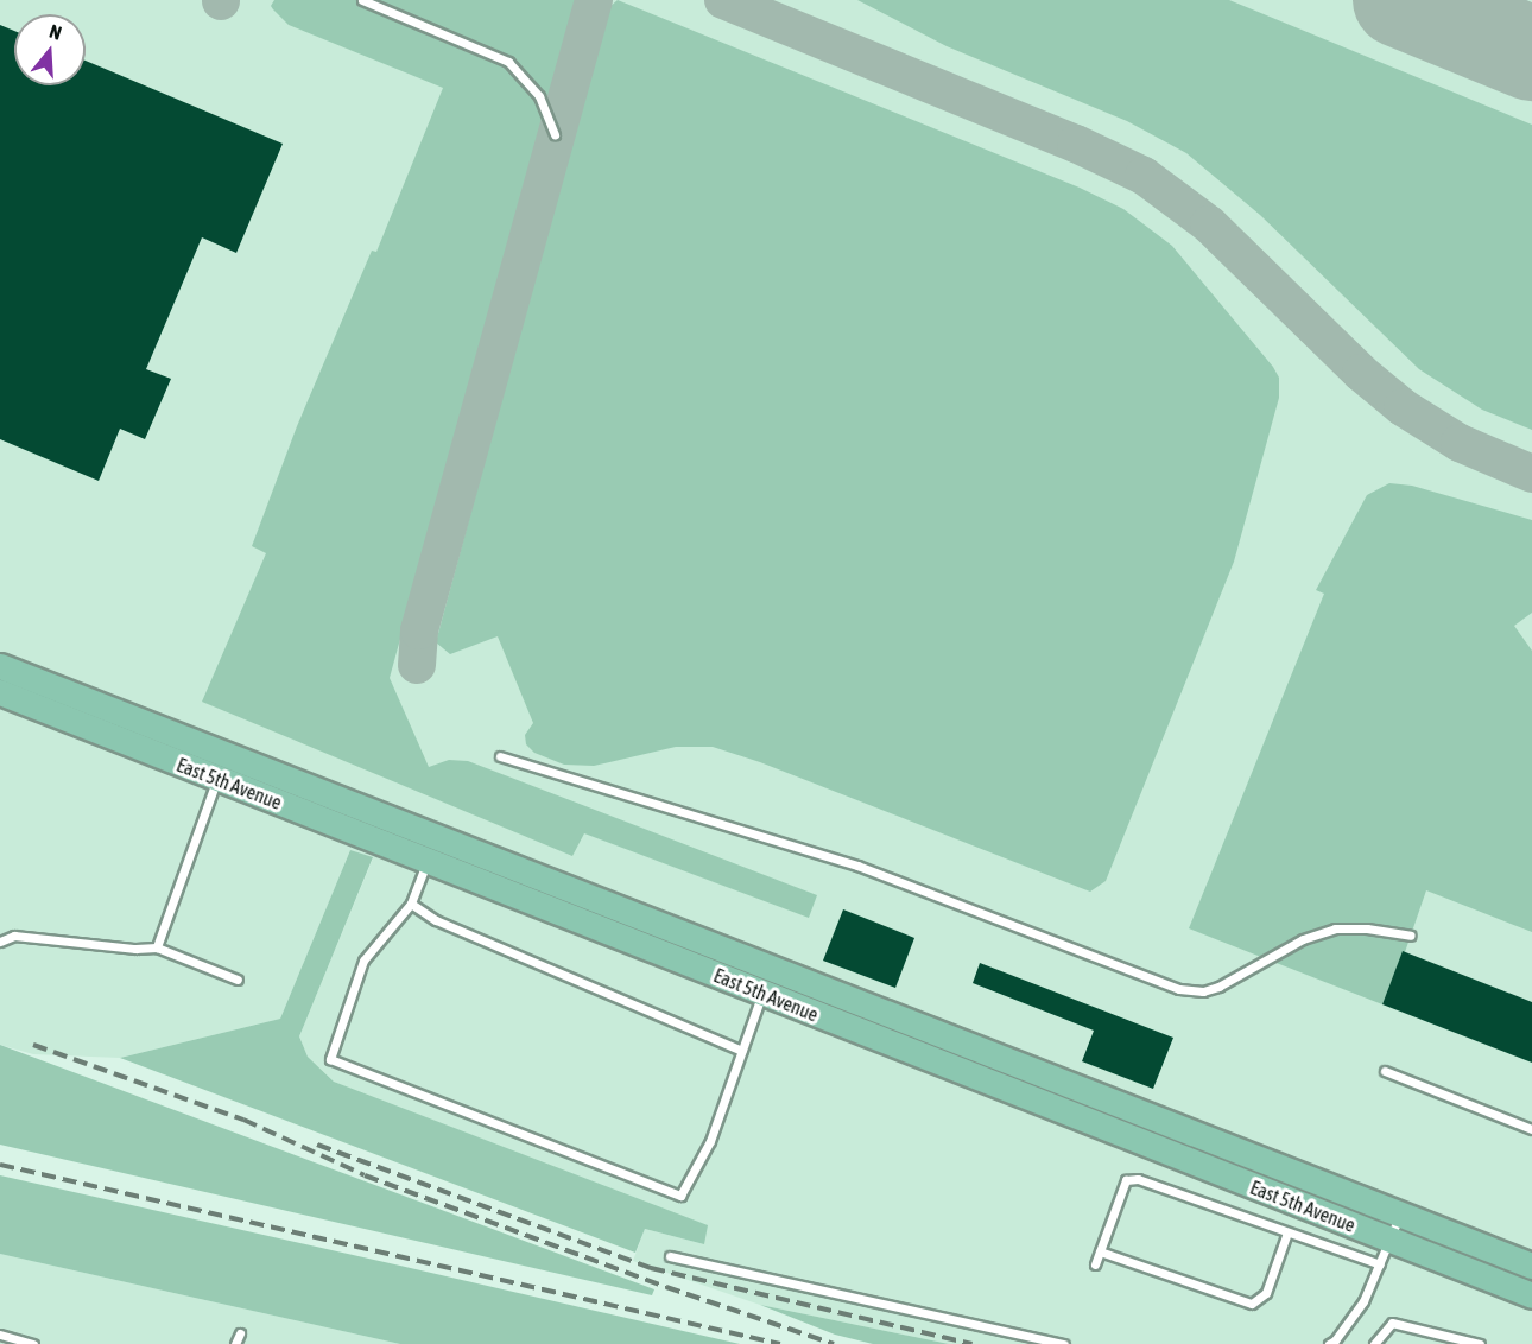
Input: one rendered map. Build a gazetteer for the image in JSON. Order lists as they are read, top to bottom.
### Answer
{
  "streets": {
    "main road": ["East 5th Avenue"]
  },
  "north": "top"
}
